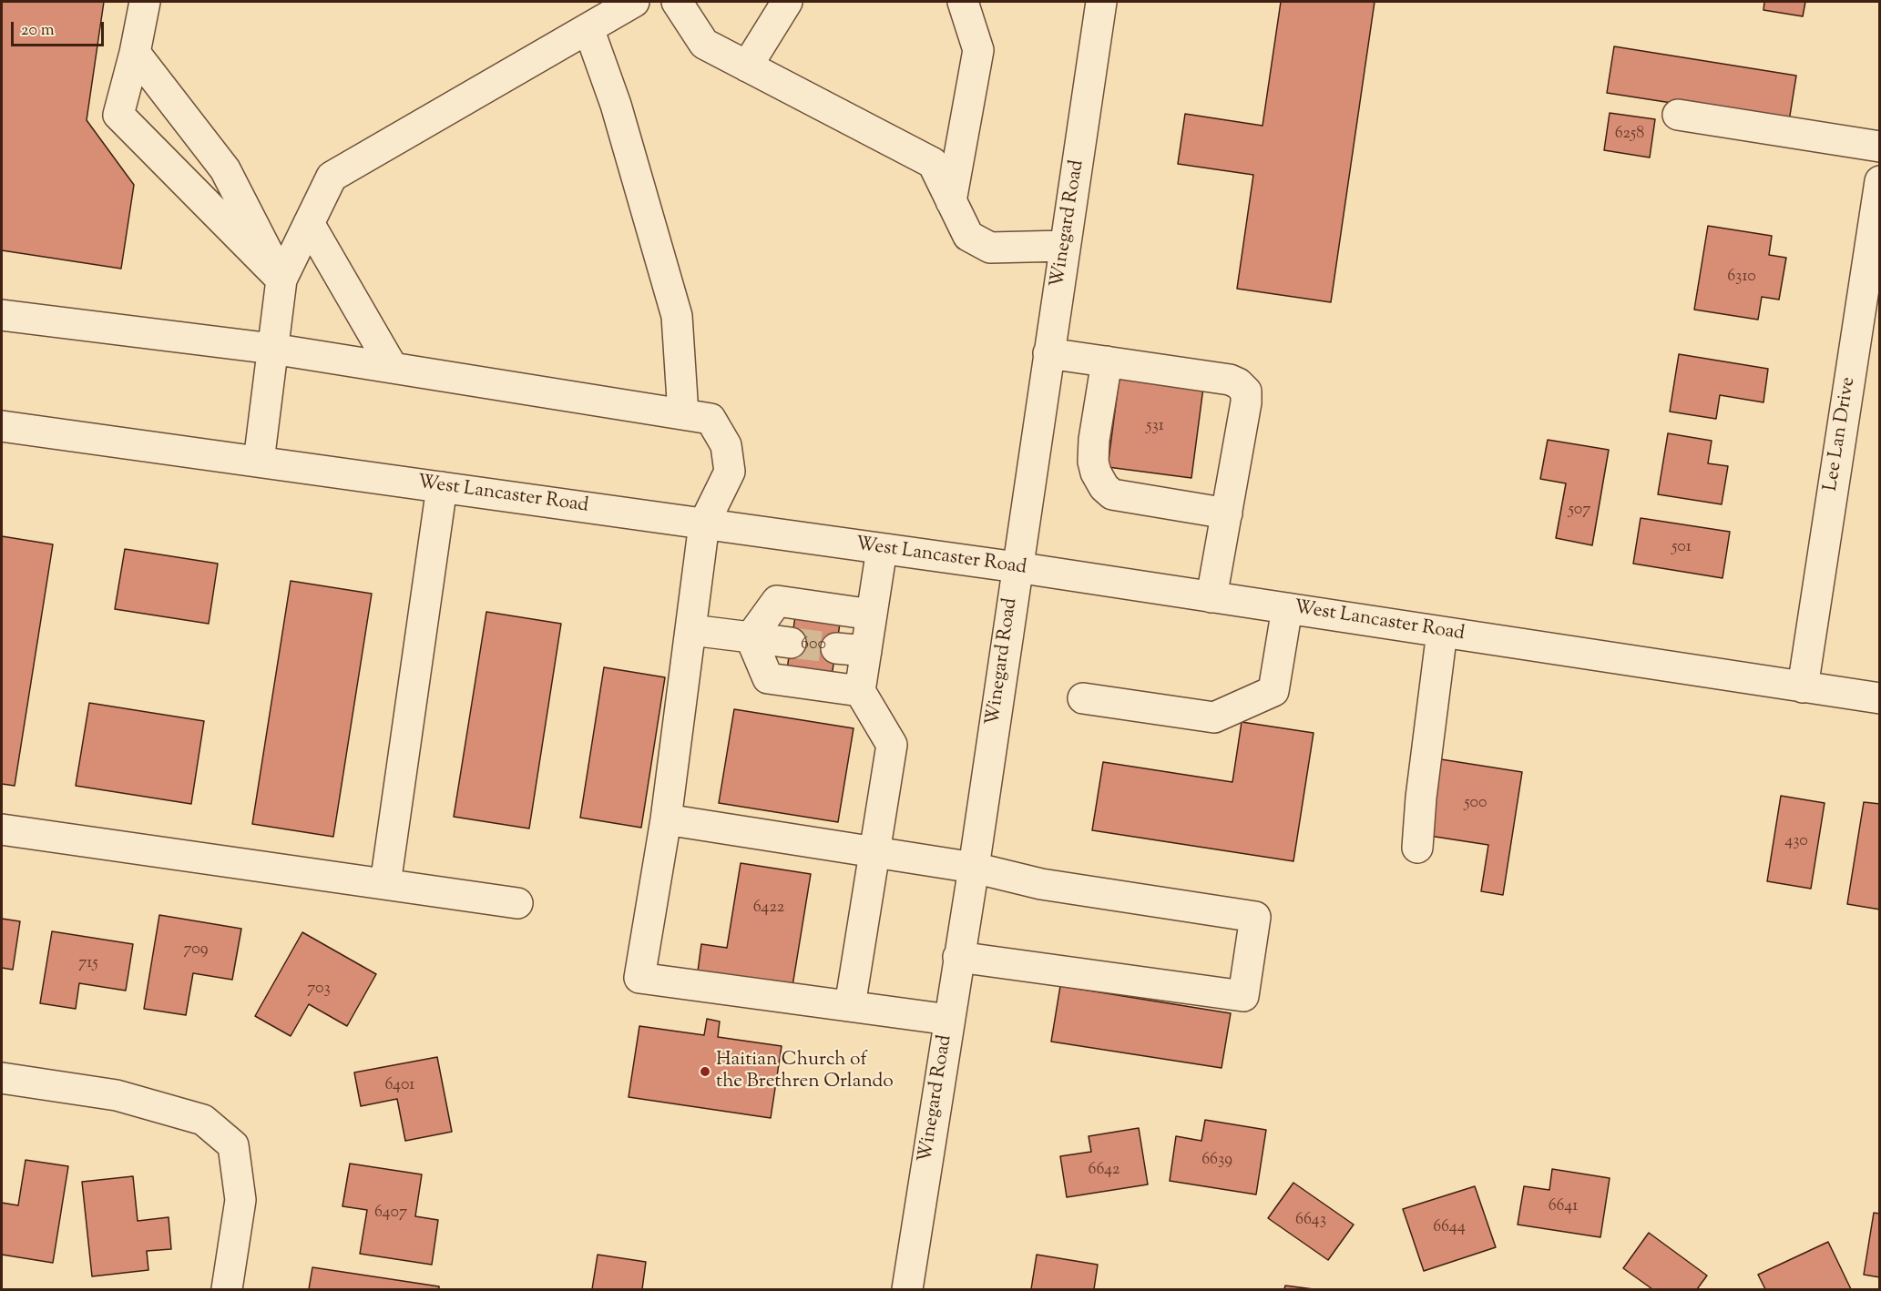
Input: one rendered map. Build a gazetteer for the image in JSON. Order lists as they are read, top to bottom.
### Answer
{
  "streets": {
    "street": ["Winegard Road", "Lee Lan Drive", "West Lancaster Road"]
  },
  "crossings": [
    ["Winegard Road", "West Lancaster Road"],
    ["Lee Lan Drive", "West Lancaster Road"]
  ],
  "places": ["Haitian Church of the Brethren Orlando"],
  "house_numbers": [
    "6258",
    "6310",
    "531",
    "507",
    "501",
    "600",
    "500",
    "430",
    "6422",
    "709",
    "715",
    "703",
    "6401",
    "6639",
    "6642",
    "6641",
    "6407",
    "6643",
    "6644"
  ],
  "scale_bar": "20 m"
}
